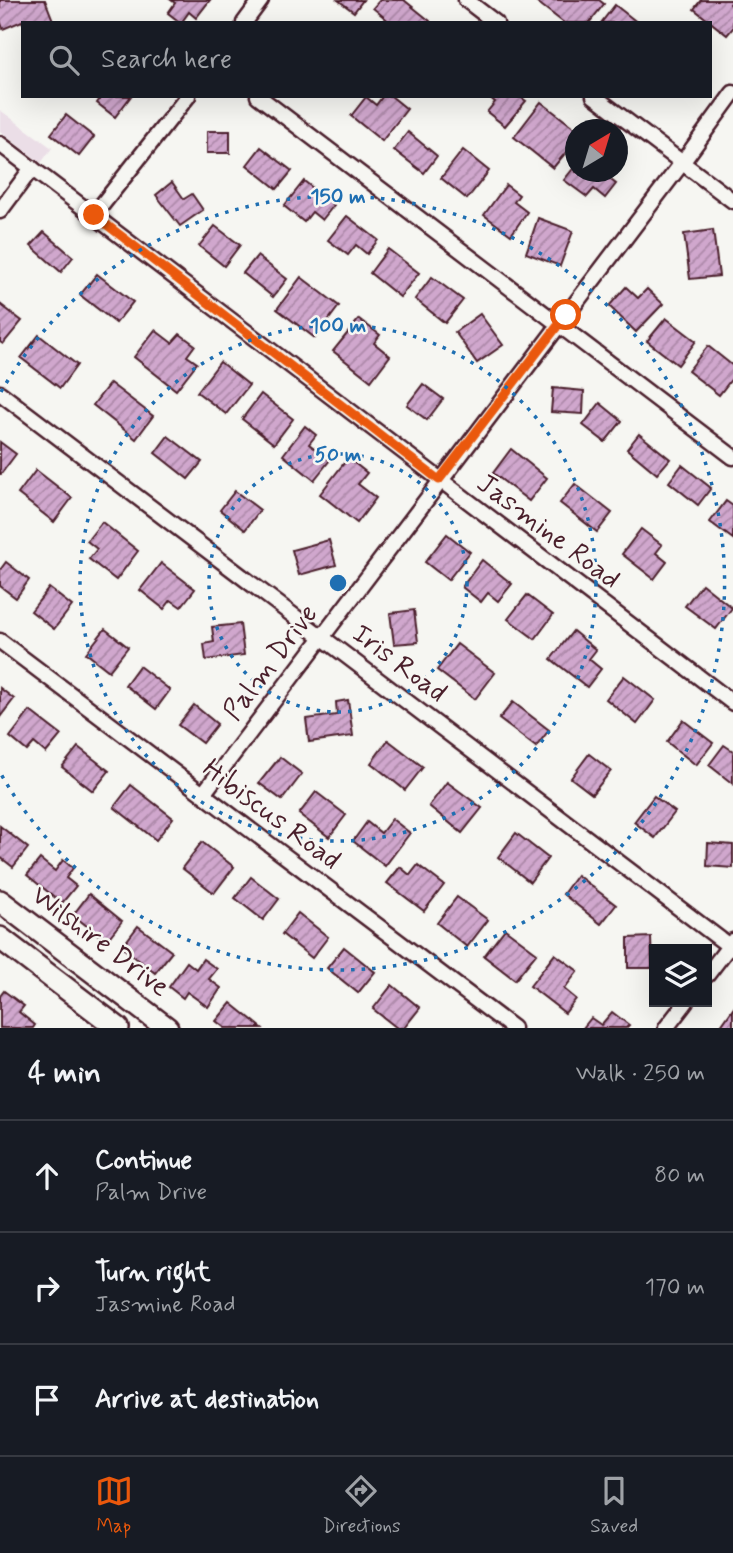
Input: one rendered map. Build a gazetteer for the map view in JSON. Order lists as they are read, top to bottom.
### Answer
{
  "streets": {
    "street": [
      "Jasmine Road",
      "Palm Drive",
      "Iris Road",
      "Hibiscus Road",
      "Wilshire Drive"
    ]
  },
  "crossings": [
    ["Jasmine Road", "Palm Drive"],
    ["Palm Drive", "Iris Road"],
    ["Palm Drive", "Hibiscus Road"]
  ],
  "north": "top right",
  "page": {
    "search": "Search here",
    "heading": ["4 min", "Walk · 250 m"],
    "list": [
      ["Continue", "Palm Drive", "80 m"],
      ["Turn right", "Jasmine Road", "170 m"],
      "Arrive at destination"
    ],
    "nav": ["Map", "Directions", "Saved"]
  },
  "rings": ["150 m", "100 m", "50 m"]
}
